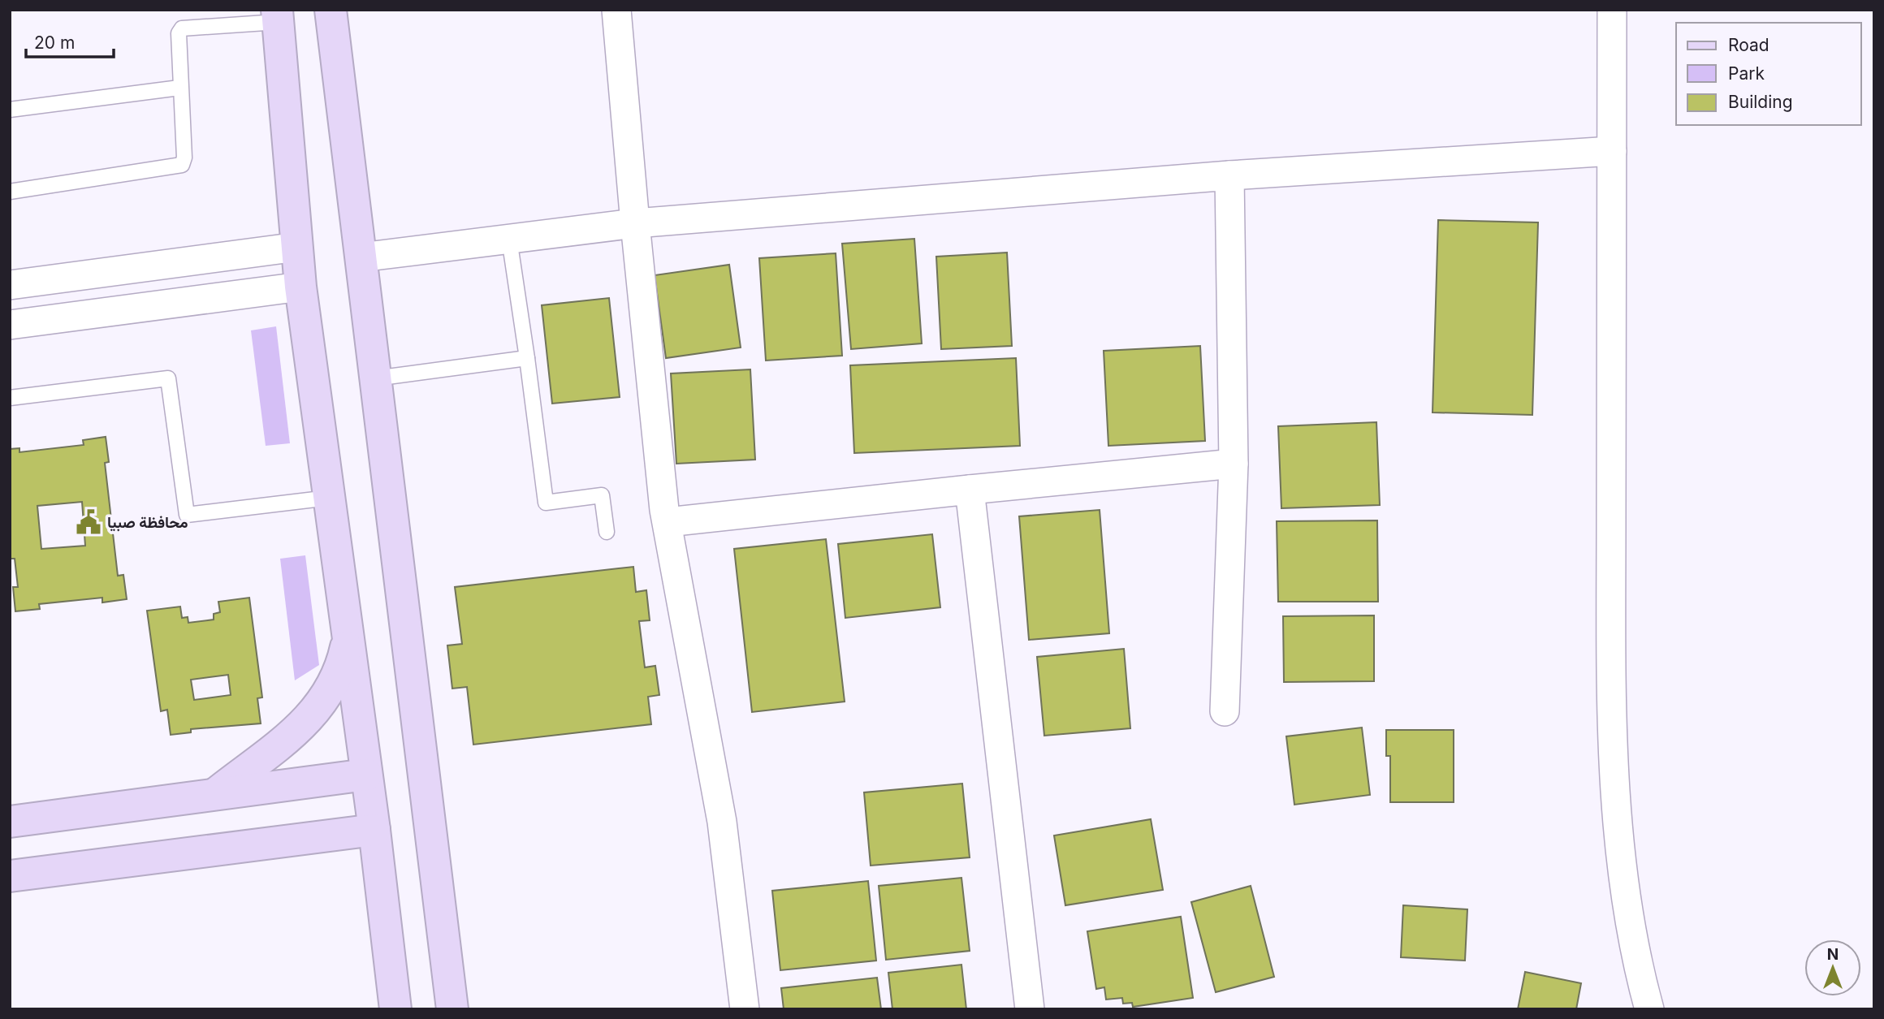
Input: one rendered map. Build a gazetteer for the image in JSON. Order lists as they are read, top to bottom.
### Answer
{
  "places": {
    "public building": ["محافظة صبيا"]
  },
  "legend": ["Road", "Park", "Building"],
  "scale_bar": "20 m",
  "north": "top"
}
